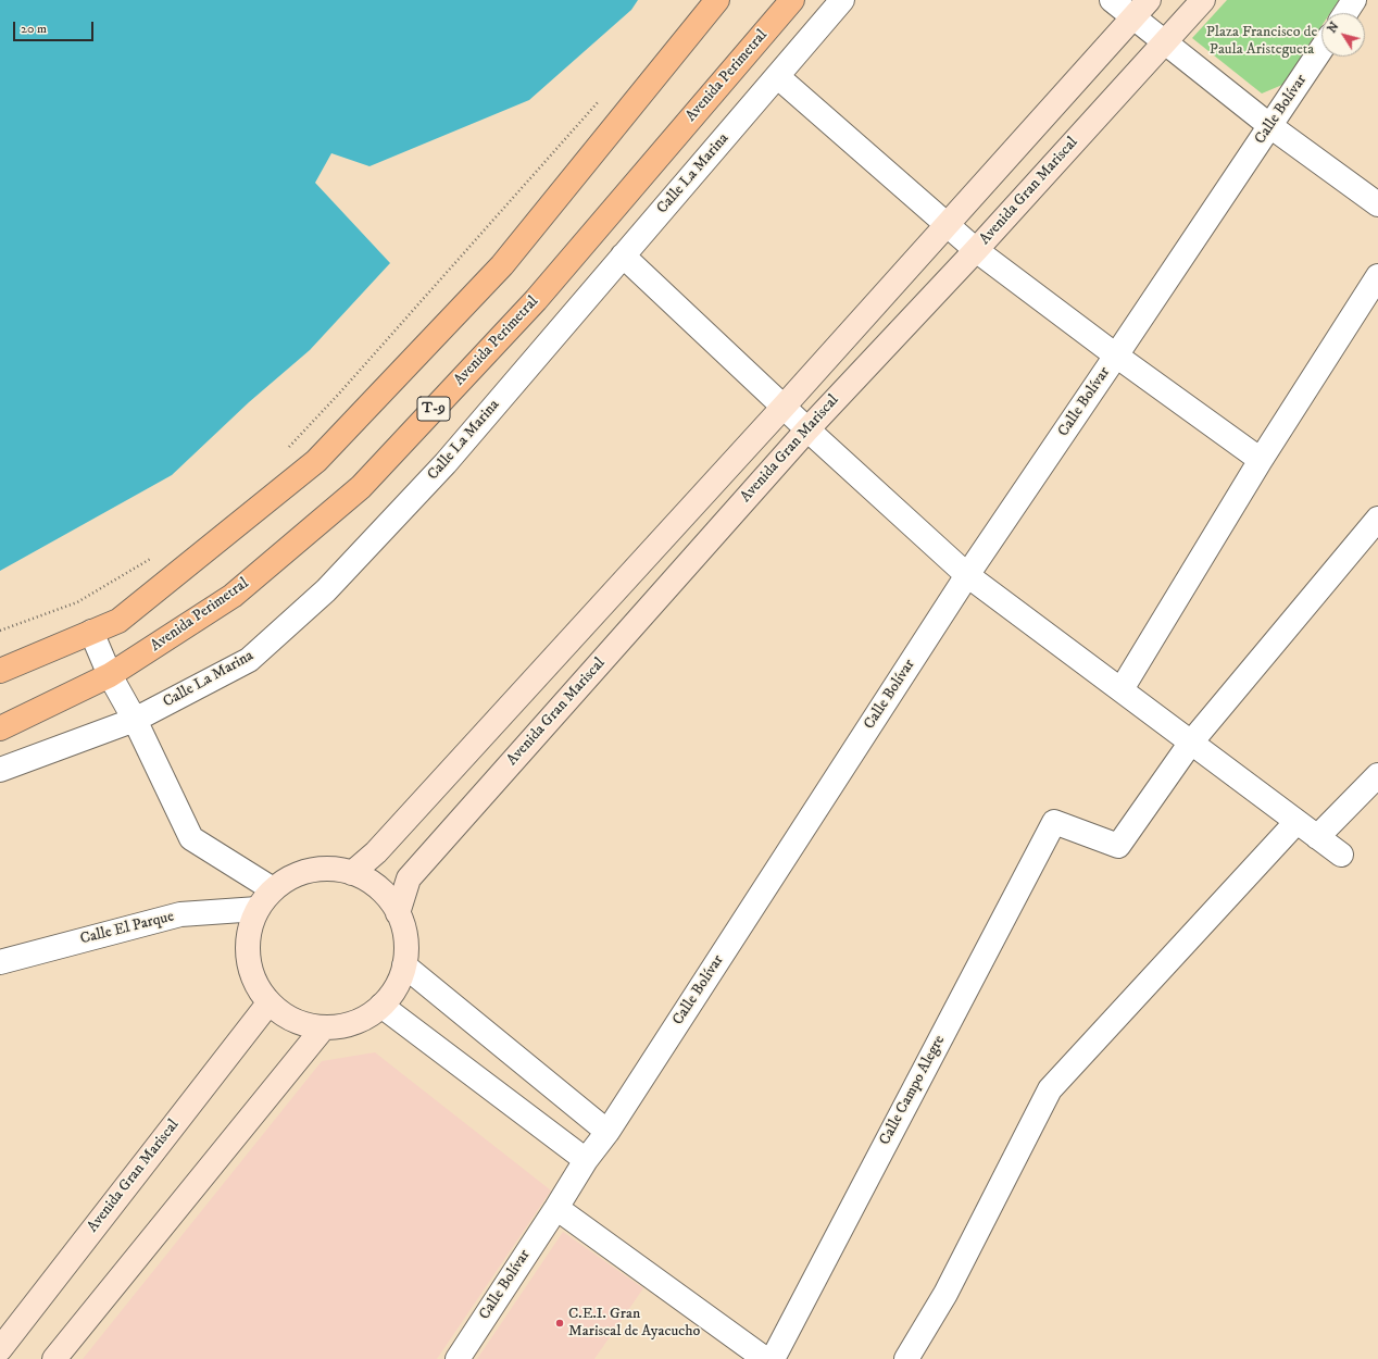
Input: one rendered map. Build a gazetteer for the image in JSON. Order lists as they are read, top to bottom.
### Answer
{
  "streets": {
    "main road": ["Avenida Perimetral", "T-9"],
    "street": [
      "Calle Bolívar",
      "Calle La Marina",
      "Avenida Gran Mariscal",
      "Calle El Parque",
      "Calle Campo Alegre"
    ]
  },
  "parks": ["Plaza Francisco de Paula Aristegueta"],
  "places": ["C.E.I. Gran Mariscal de Ayacucho"],
  "scale_bar": "20 m",
  "north": "top left"
}
